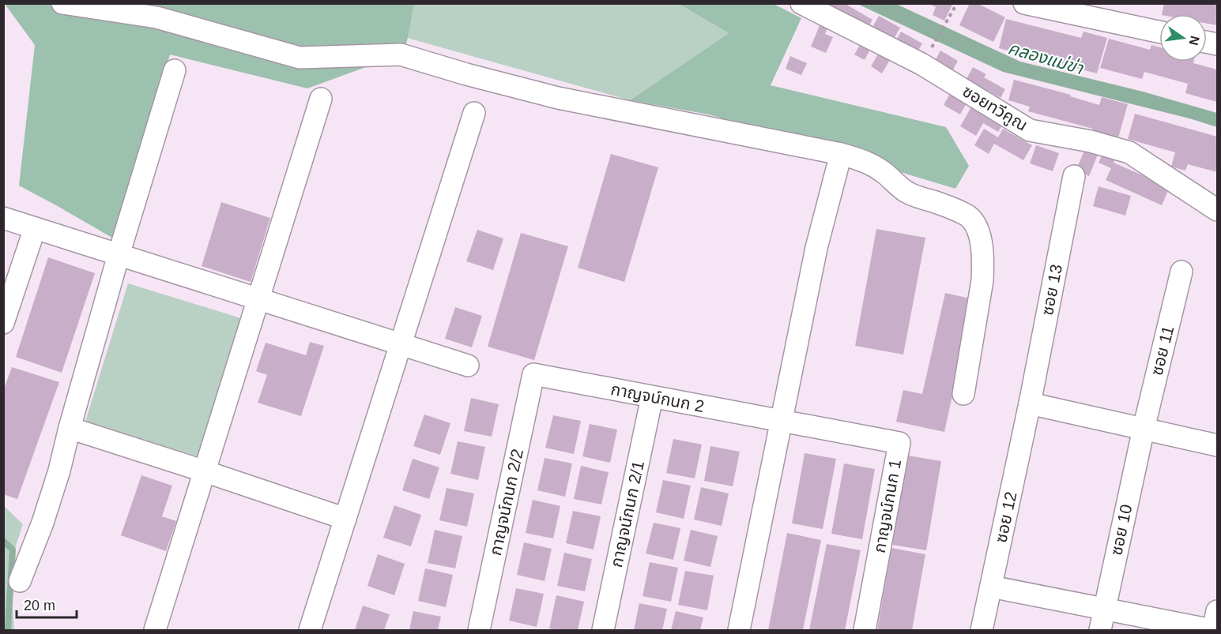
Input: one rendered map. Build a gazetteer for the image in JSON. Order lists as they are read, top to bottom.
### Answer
{
  "streets": {
    "street": [
      "ซอยทวีคูณ",
      "ซอย 13",
      "ซอย 11",
      "กาญจน์กนก 2",
      "กาญจน์กนก 2/2",
      "กาญจน์กนก 1",
      "กาญจน์กนก 2/1",
      "ซอย 12",
      "ซอย 10"
    ]
  },
  "crossings": [
    ["ซอย 13", "ซอย 12"],
    ["ซอย 11", "ซอย 10"],
    ["กาญจน์กนก 2", "กาญจน์กนก 2/2"],
    ["กาญจน์กนก 2", "กาญจน์กนก 1"],
    ["กาญจน์กนก 2", "กาญจน์กนก 2/1"]
  ],
  "water": ["คลองแม่ข่า"],
  "scale_bar": "20 m",
  "north": "right"
}
